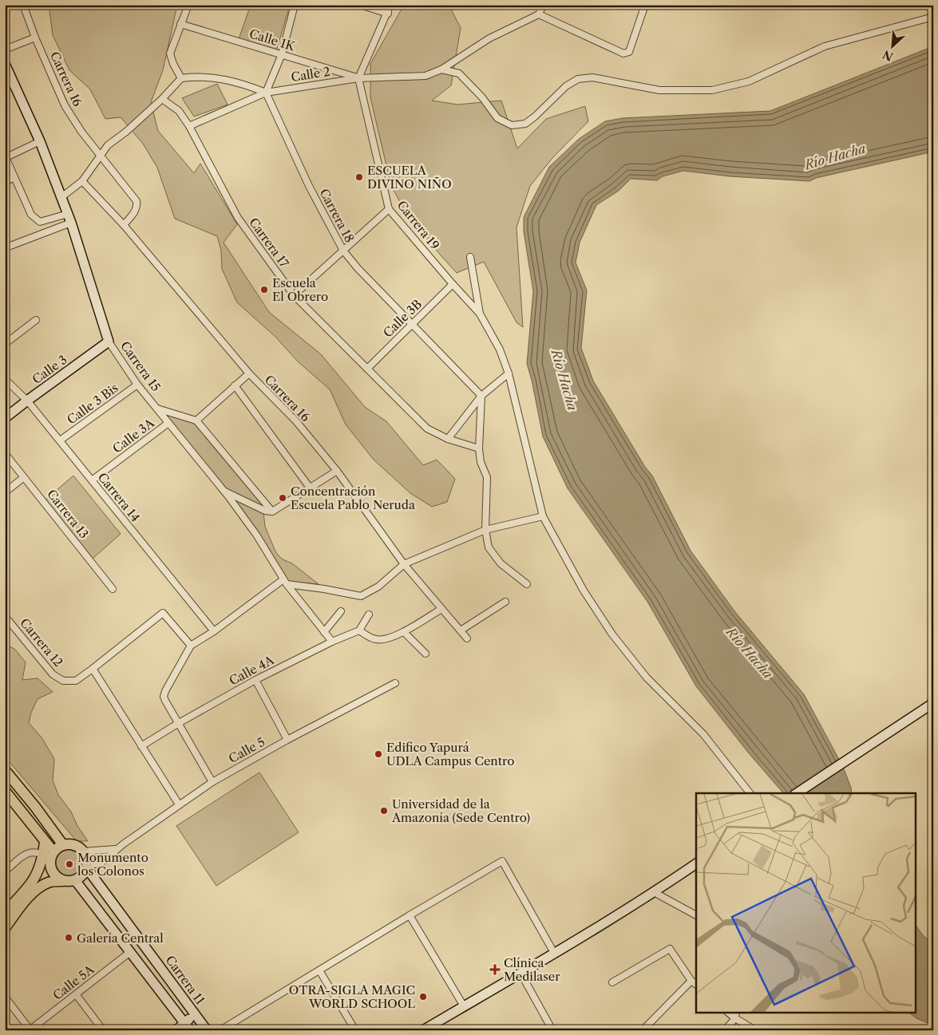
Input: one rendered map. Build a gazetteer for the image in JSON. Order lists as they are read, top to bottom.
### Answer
{
  "streets": {
    "main road": ["Carrera 15", "Calle 3", "Carrera 11"],
    "street": [
      "Calle 1K",
      "Calle 2",
      "Carrera 16",
      "Carrera 18",
      "Carrera 19",
      "Carrera 17",
      "Calle 3B",
      "Calle 3 Bis",
      "Calle 3A",
      "Carrera 14",
      "Carrera 13",
      "Carrera 12",
      "Calle 4A",
      "Calle 5",
      "Calle 5A"
    ]
  },
  "crossings": [
    ["Calle 1K", "Calle 2"],
    ["Calle 1K", "Carrera 19"],
    ["Calle 2", "Carrera 18"],
    ["Calle 2", "Carrera 19"],
    ["Calle 2", "Carrera 17"],
    ["Carrera 18", "Calle 3B"],
    ["Carrera 19", "Calle 3B"],
    ["Carrera 17", "Calle 3B"],
    ["Carrera 15", "Calle 3"],
    ["Carrera 15", "Calle 3 Bis"],
    ["Carrera 15", "Calle 3A"],
    ["Carrera 15", "Calle 4A"],
    ["Calle 3", "Carrera 14"],
    ["Calle 3 Bis", "Carrera 14"],
    ["Calle 3A", "Carrera 14"],
    ["Calle 5", "Carrera 11"]
  ],
  "water": ["Río Hacha"],
  "places": {
    "other": [
      "ESCUELA DIVINO NIÑO",
      "Escuela El Obrero",
      "Concentración Escuela Pablo Neruda",
      "Edifico Yapurá UDLA Campus Centro",
      "Universidad de la Amazonía (Sede Centro)",
      "Monumento los Colonos",
      "Galería Central",
      "OTRA-SIGLA MAGIC WORLD SCHOOL"
    ],
    "health": ["Clínica Medilaser"]
  },
  "north": "bottom left"
}
